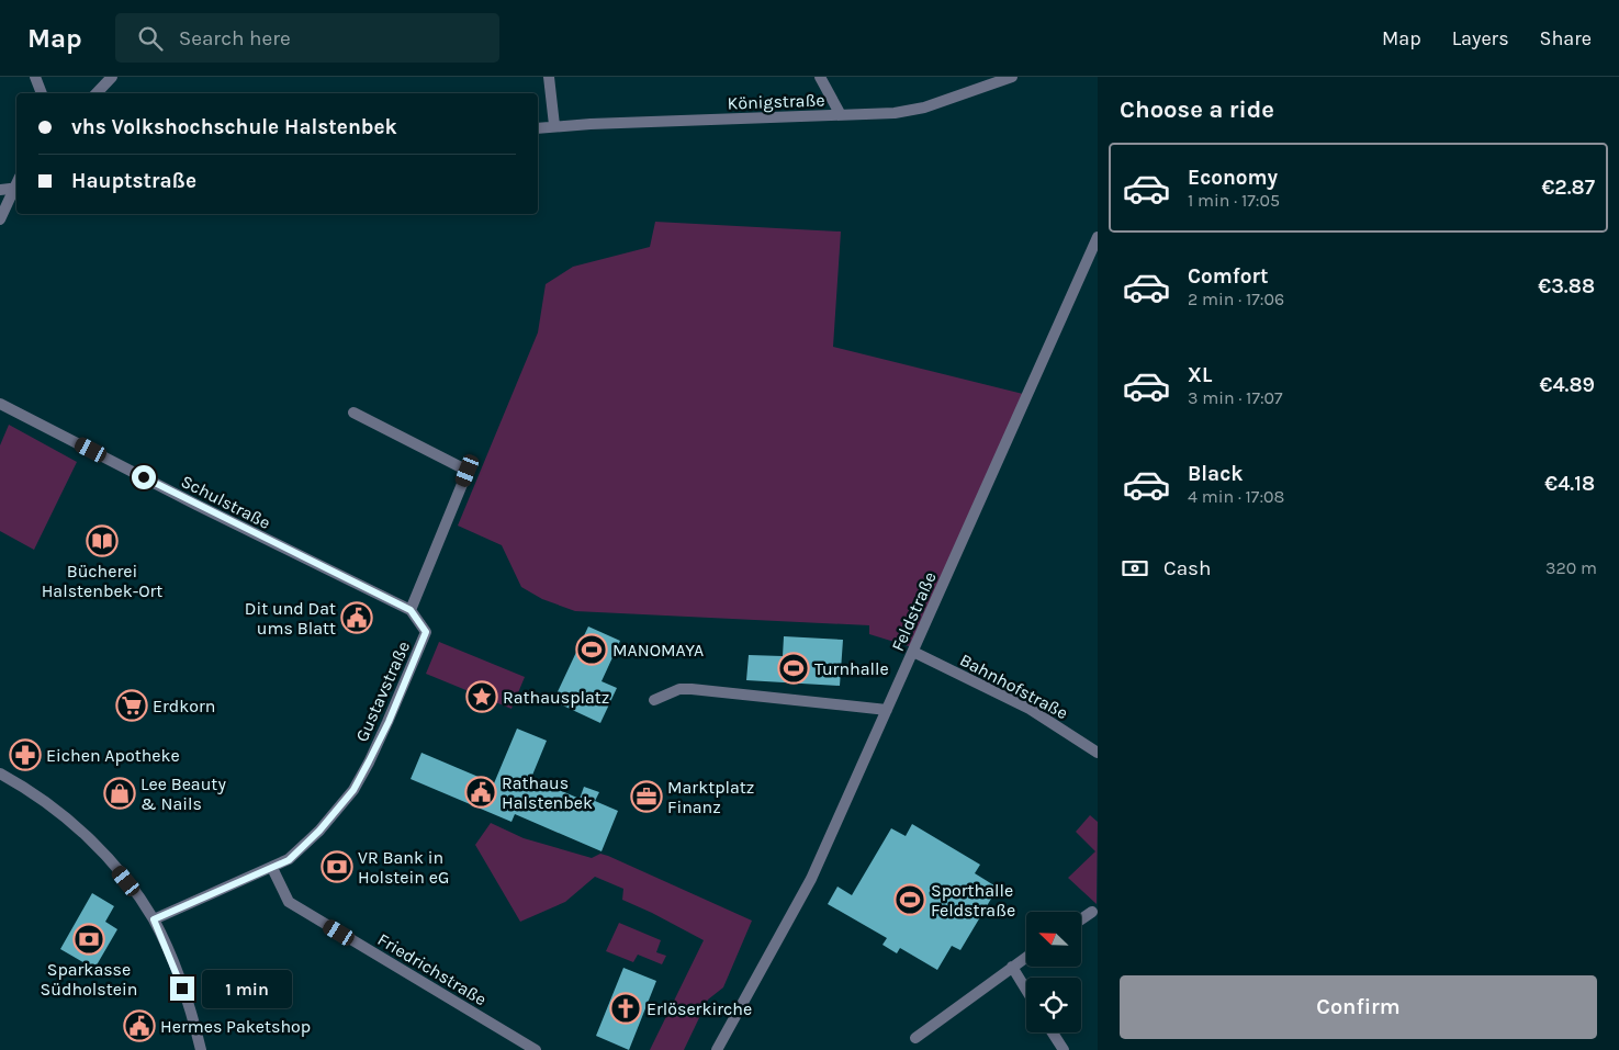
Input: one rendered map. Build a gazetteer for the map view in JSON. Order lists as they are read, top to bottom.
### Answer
{
  "streets": {
    "street": [
      "Königstraße",
      "Schulstraße",
      "Feldstraße",
      "Bahnhofstraße",
      "Gustavstraße",
      "Friedrichstraße"
    ]
  },
  "crossings": [
    ["Schulstraße", "Gustavstraße"],
    ["Feldstraße", "Bahnhofstraße"],
    ["Gustavstraße", "Friedrichstraße"]
  ],
  "places": {
    "library": ["Bücherei Halstenbek-Ort"],
    "public building": ["Dit und Dat ums Blatt", "Rathaus Halstenbek", "Hermes Paketshop"],
    "sports": ["MANOMAYA", "Turnhalle", "Sporthalle Feldstraße"],
    "place": ["Rathausplatz"],
    "supermarket": ["Erdkorn"],
    "pharmacy": ["Eichen Apotheke"],
    "shop": ["Lee Beauty & Nails"],
    "office": ["Marktplatz Finanz"],
    "bank": ["VR Bank in Holstein eG", "Sparkasse Südholstein"],
    "church": ["Erlöserkirche"]
  },
  "north": "top left",
  "page": {
    "header": "Map",
    "search": "Search here",
    "nav": ["Map", "Layers", "Share"],
    "heading": "Choose a ride",
    "banner": ["vhs Volkshochschule Halstenbek", "Hauptstraße"],
    "list": [
      {
        "name": "Economy",
        "note": "1 min · 17:05",
        "value": "€2.87"
      },
      {
        "name": "Comfort",
        "note": "2 min · 17:06",
        "value": "€3.88"
      },
      {
        "name": "XL",
        "note": "3 min · 17:07",
        "value": "€4.89"
      },
      {
        "name": "Black",
        "note": "4 min · 17:08",
        "value": "€4.18"
      }
    ],
    "pay": ["Cash", "320 m"],
    "buttons": "Confirm",
    "bubble": "1 min"
  }
}
